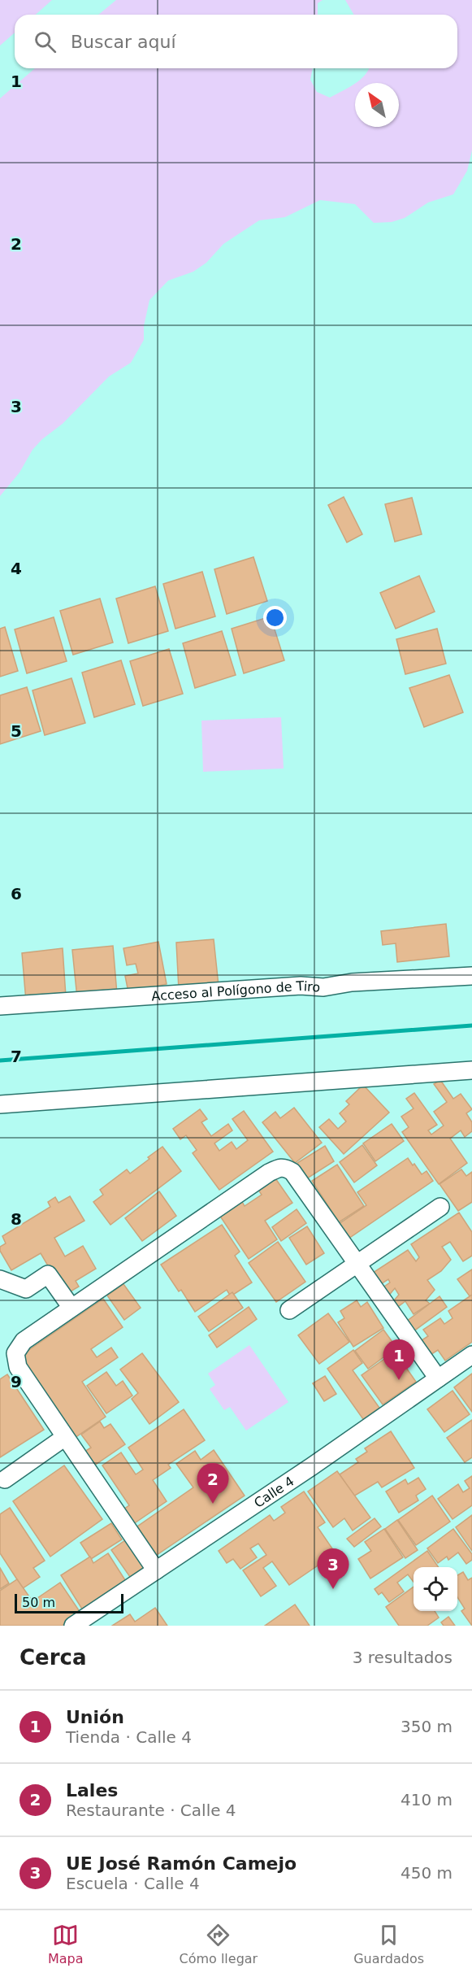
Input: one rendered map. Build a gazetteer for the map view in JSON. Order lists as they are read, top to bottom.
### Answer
{
  "streets": {
    "street": ["Acceso al Polígono de Tiro", "Calle 4"]
  },
  "scale_bar": "50 m",
  "north": "top left",
  "page": {
    "search": "Buscar aquí",
    "pins": ["1", "2", "3"],
    "scale": "50 m",
    "heading": ["Cerca", "3 resultados"],
    "list": [
      {
        "mark": "1",
        "name": "Unión",
        "note": "Tienda · Calle 4",
        "value": "350 m"
      },
      {
        "mark": "2",
        "name": "Lales",
        "note": "Restaurante · Calle 4",
        "value": "410 m"
      },
      {
        "mark": "3",
        "name": "UE José Ramón Camejo",
        "note": "Escuela · Calle 4",
        "value": "450 m"
      }
    ],
    "nav": ["Mapa", "Cómo llegar", "Guardados"]
  },
  "grid": {
    "rows": [
      "1",
      "2",
      "3",
      "4",
      "5",
      "6",
      "7",
      "8",
      "9"
    ]
  }
}
